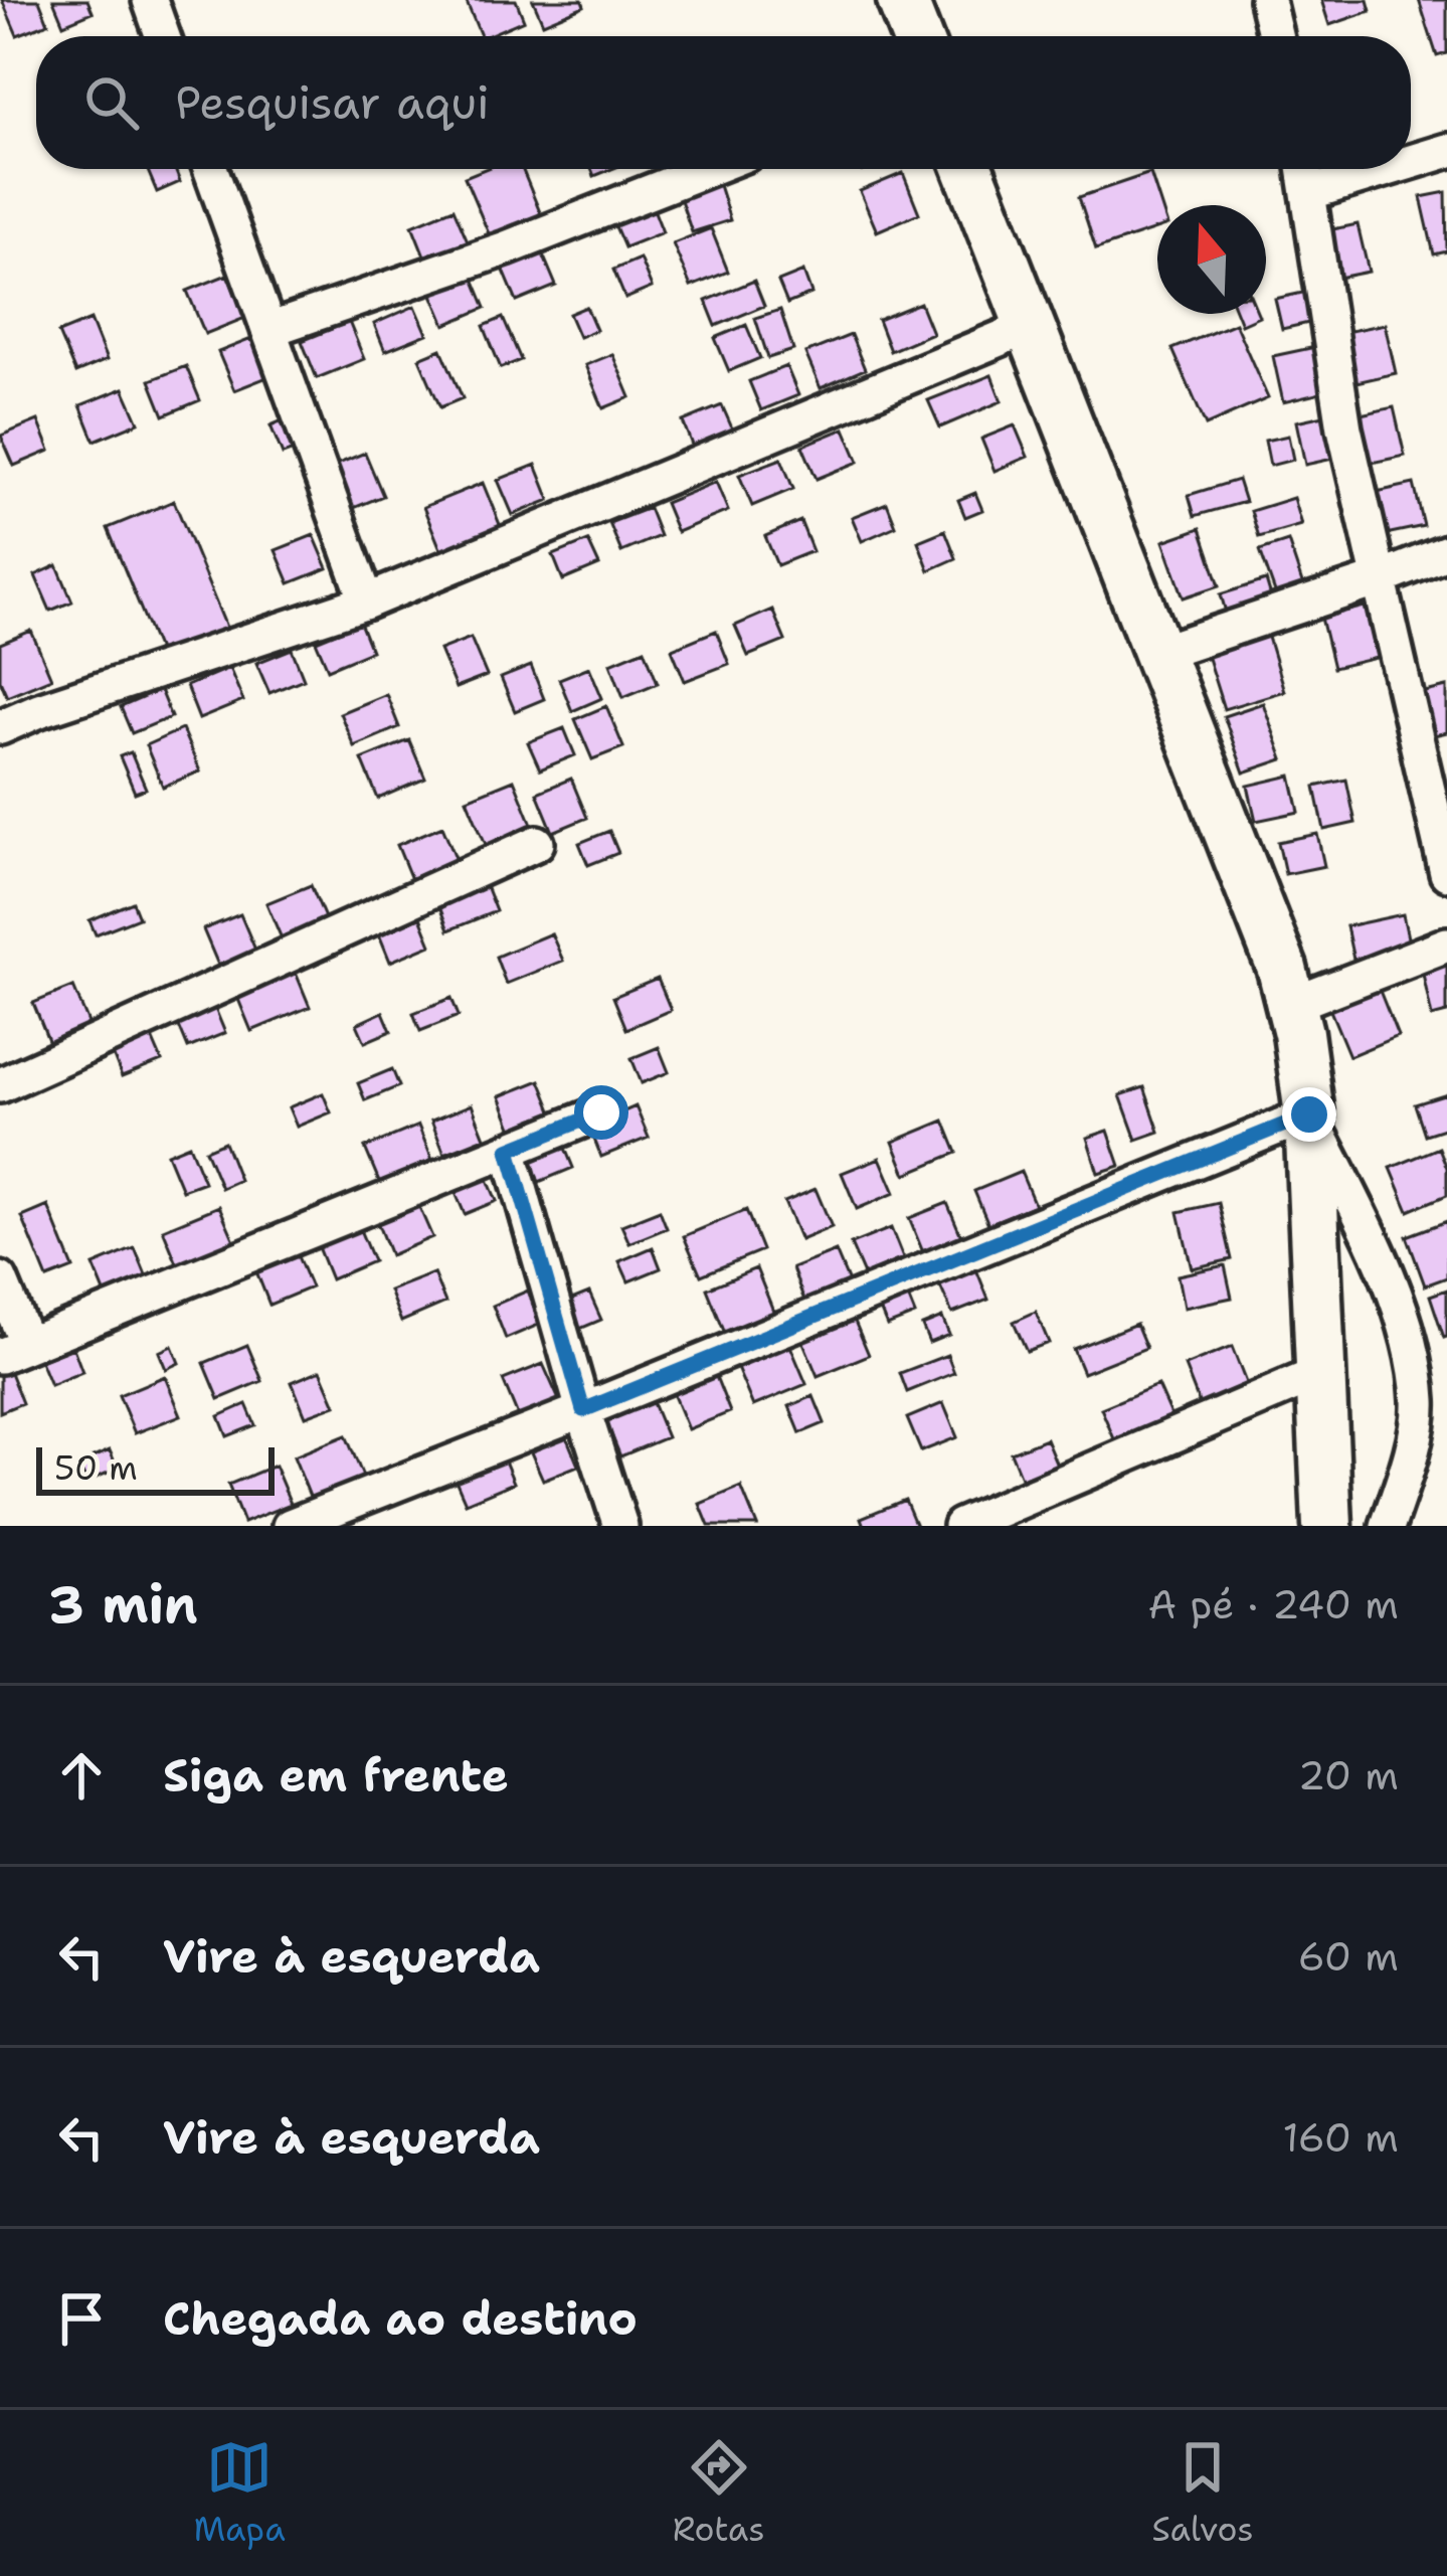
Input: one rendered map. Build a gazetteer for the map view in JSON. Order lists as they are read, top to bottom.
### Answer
{
  "scale_bar": "50 m",
  "north": "top",
  "page": {
    "search": "Pesquisar aqui",
    "scale": "50 m",
    "heading": ["3 min", "A pé · 240 m"],
    "list": [
      ["Siga em frente", "20 m"],
      ["Vire à esquerda", "60 m"],
      ["Vire à esquerda", "160 m"],
      "Chegada ao destino"
    ],
    "nav": ["Mapa", "Rotas", "Salvos"]
  }
}
